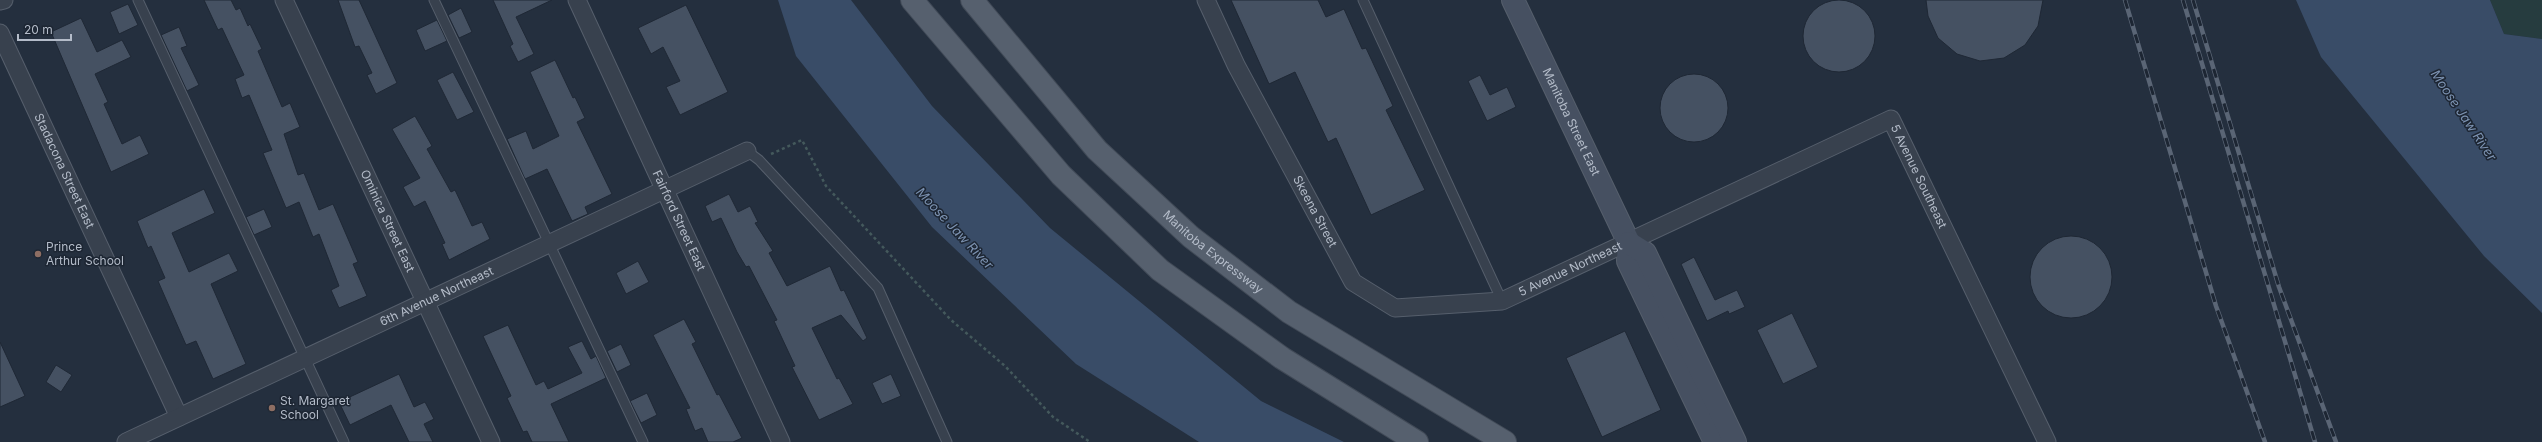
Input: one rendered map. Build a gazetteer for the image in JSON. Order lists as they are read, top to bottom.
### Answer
{
  "streets": {
    "main road": ["Manitoba Expressway"],
    "street": [
      "Manitoba Street East",
      "Stadacona Street East",
      "5 Avenue Southeast",
      "Skeena Street",
      "Ominica Street East",
      "Fairford Street East",
      "5 Avenue Northeast",
      "6th Avenue Northeast"
    ]
  },
  "crossings": [
    ["Manitoba Street East", "5 Avenue Southeast"],
    ["Manitoba Street East", "5 Avenue Northeast"],
    ["Stadacona Street East", "6th Avenue Northeast"],
    ["5 Avenue Southeast", "5 Avenue Northeast"],
    ["Skeena Street", "5 Avenue Northeast"],
    ["Ominica Street East", "6th Avenue Northeast"],
    ["Fairford Street East", "6th Avenue Northeast"]
  ],
  "water": ["Moose Jaw River"],
  "places": ["Prince Arthur School", "St. Margaret School"],
  "scale_bar": "20 m"
}
